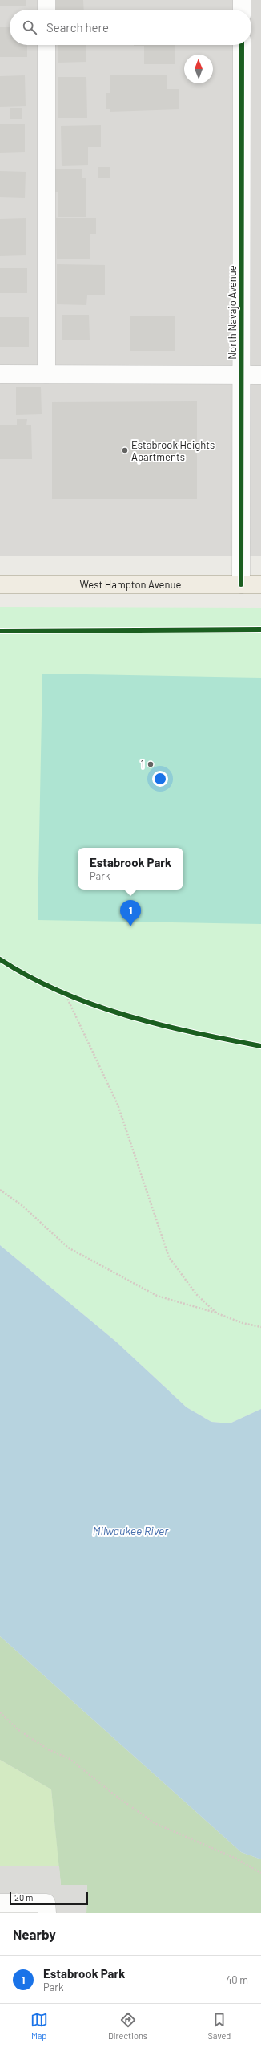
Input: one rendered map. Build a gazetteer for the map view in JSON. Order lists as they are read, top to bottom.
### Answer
{
  "streets": {
    "main road": ["West Hampton Avenue"],
    "street": ["North Navajo Avenue"]
  },
  "crossings": [
    ["North Navajo Avenue", "West Hampton Avenue"]
  ],
  "water": ["Milwaukee River"],
  "places": ["Estabrook Heights Apartments", "1"],
  "scale_bar": "20 m",
  "north": "top",
  "page": {
    "search": "Search here",
    "popup": ["Estabrook Park", "Park"],
    "pins": "1",
    "scale": "20 m",
    "heading": "Nearby",
    "list": [
      {
        "mark": "1",
        "name": "Estabrook Park",
        "note": "Park",
        "value": "40 m"
      }
    ],
    "nav": ["Map", "Directions", "Saved"]
  }
}
